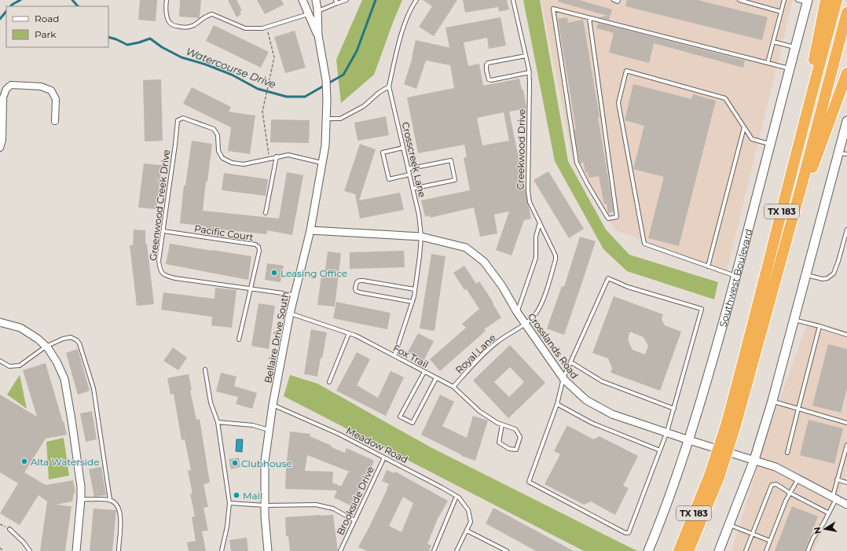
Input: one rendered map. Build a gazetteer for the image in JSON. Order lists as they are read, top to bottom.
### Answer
{
  "streets": {
    "highway": ["TX 183"],
    "main road": ["Southwest Boulevard"],
    "street": ["Bellaire Drive South", "Crosslands Road"],
    "lane": [
      "Creekwood Drive",
      "Crosscreek Lane",
      "Greenwood Creek Drive",
      "Pacific Court",
      "Royal Lane",
      "Fox Trail",
      "Meadow Road",
      "Brookside Drive"
    ]
  },
  "crossings": [
    ["Creekwood Drive", "Crosslands Road"],
    ["Creekwood Drive", "Royal Lane"],
    ["Crosscreek Lane", "Crosslands Road"],
    ["Crosscreek Lane", "Fox Trail"],
    ["Greenwood Creek Drive", "Pacific Court"],
    ["Greenwood Creek Drive", "Bellaire Drive South"],
    ["Southwest Boulevard", "Crosslands Road"],
    ["Bellaire Drive South", "Crosslands Road"],
    ["Bellaire Drive South", "Fox Trail"],
    ["Bellaire Drive South", "Meadow Road"],
    ["Crosslands Road", "Royal Lane"],
    ["Royal Lane", "Fox Trail"],
    ["Meadow Road", "Brookside Drive"]
  ],
  "water": ["Watercourse Drive"],
  "places": [
    "Leasing Office",
    "Alta Waterside",
    "Clubhouse",
    "Mail"
  ],
  "legend": ["Road", "Park"],
  "north": "left"
}
